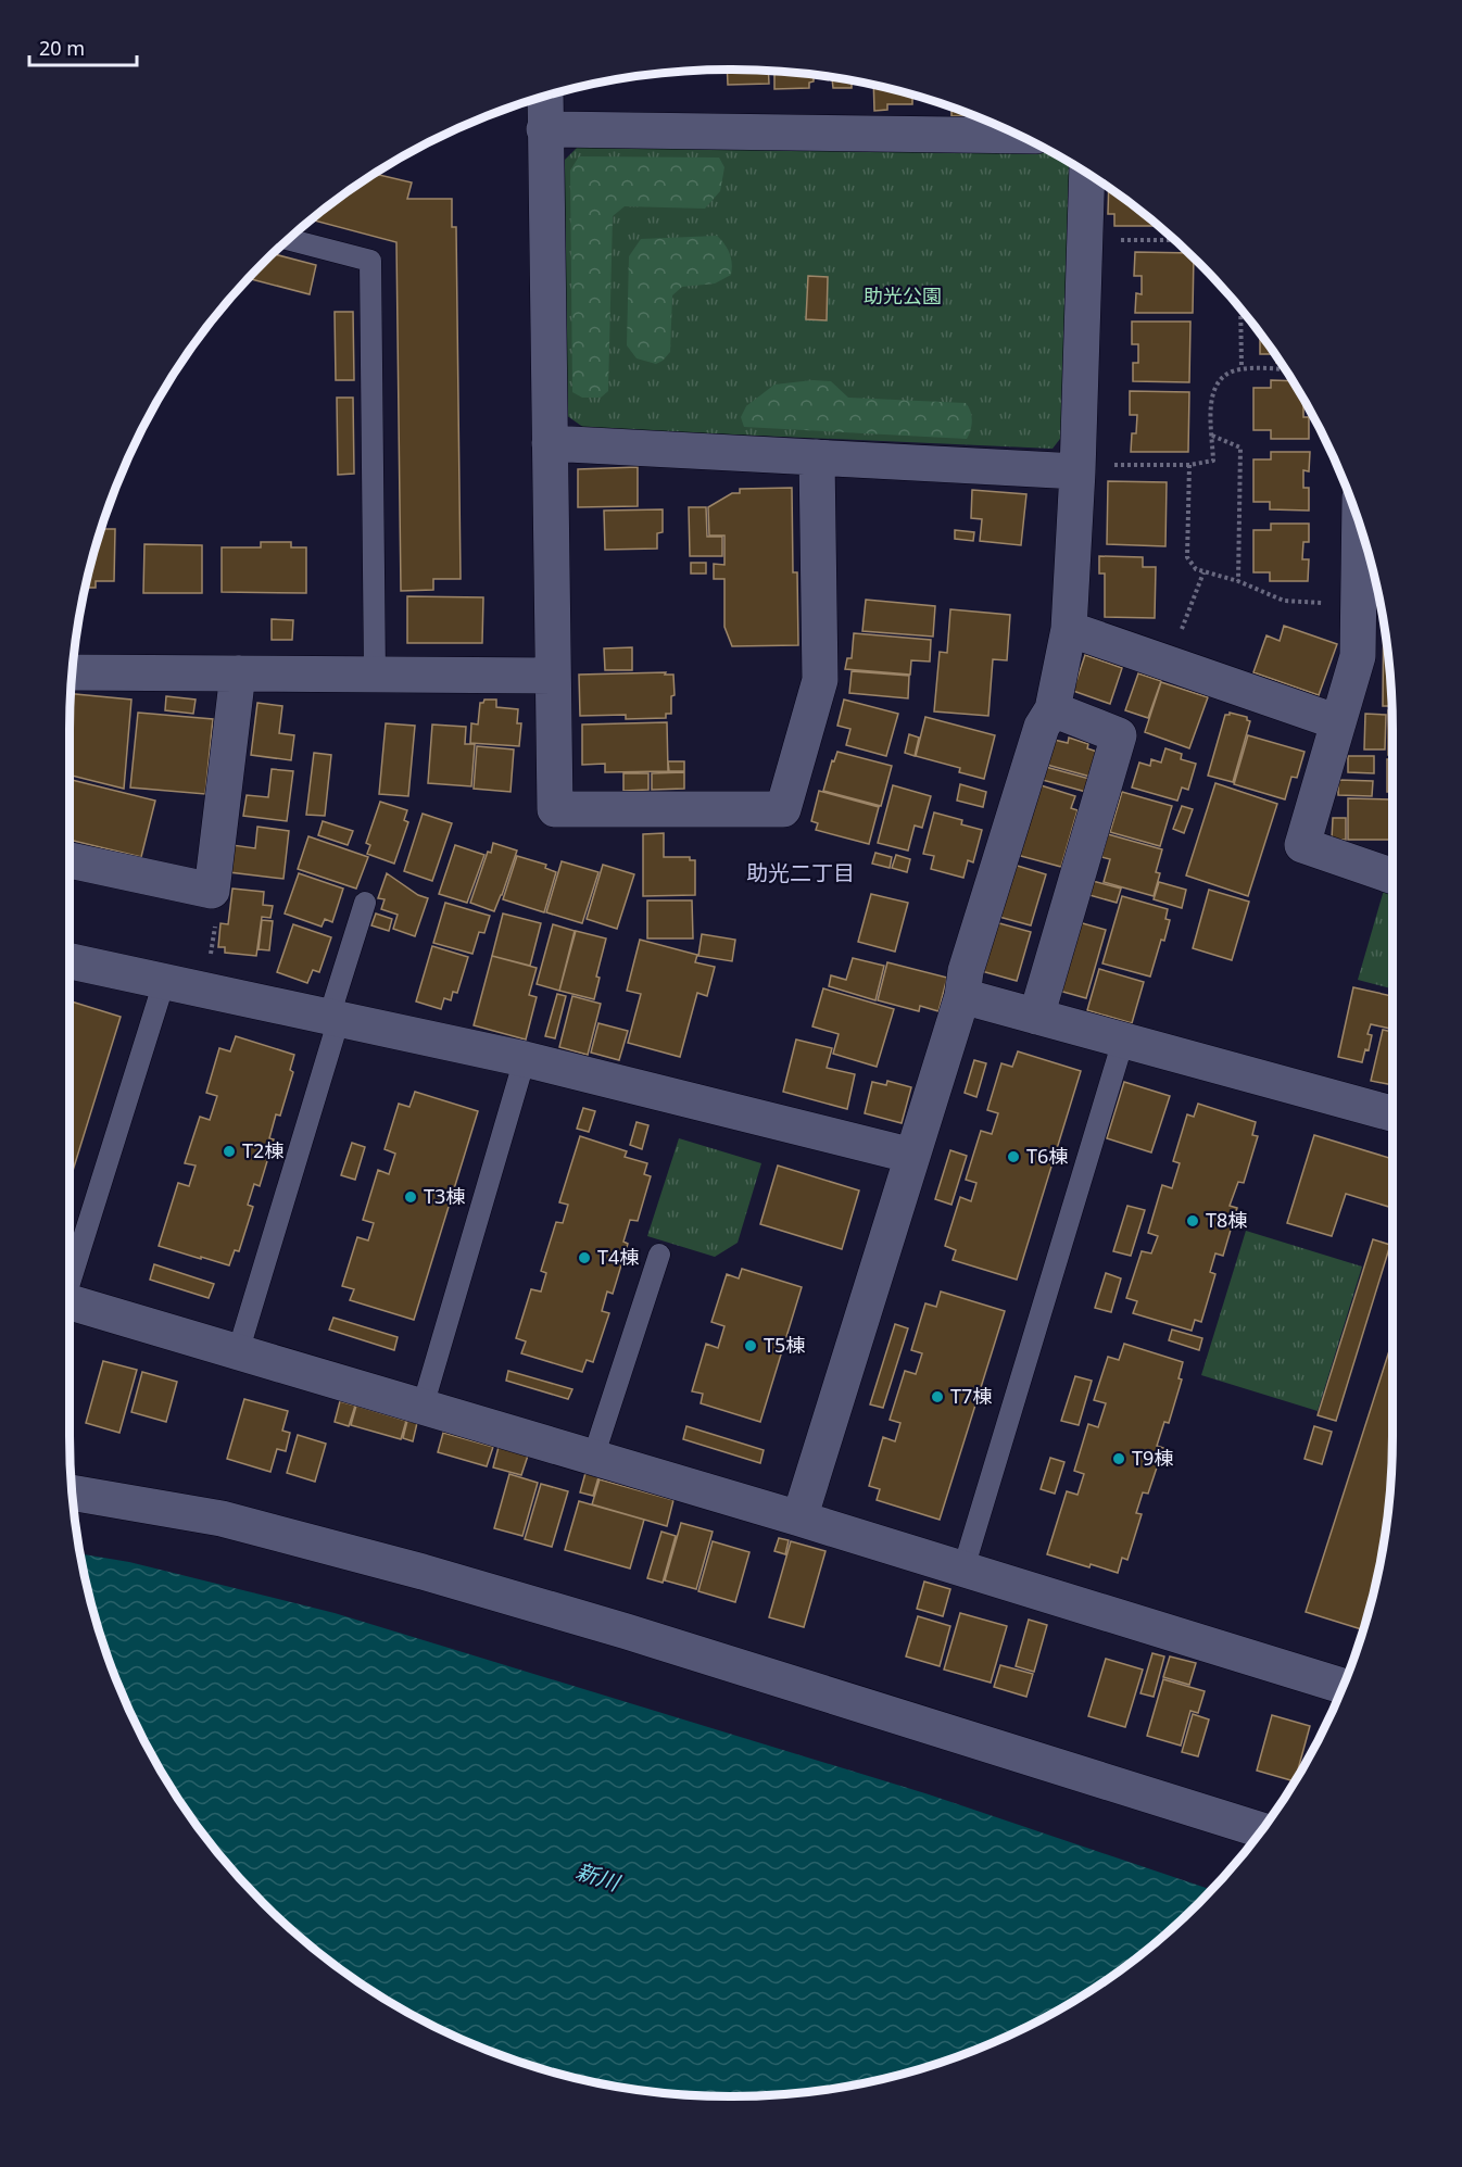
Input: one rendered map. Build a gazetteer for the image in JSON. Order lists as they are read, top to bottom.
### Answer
{
  "districts": ["助光二丁目"],
  "water": ["新川"],
  "parks": ["助光公園"],
  "places": [
    "T2棟",
    "T6棟",
    "T3棟",
    "T8棟",
    "T4棟",
    "T5棟",
    "T7棟",
    "T9棟"
  ],
  "scale_bar": "20 m"
}
